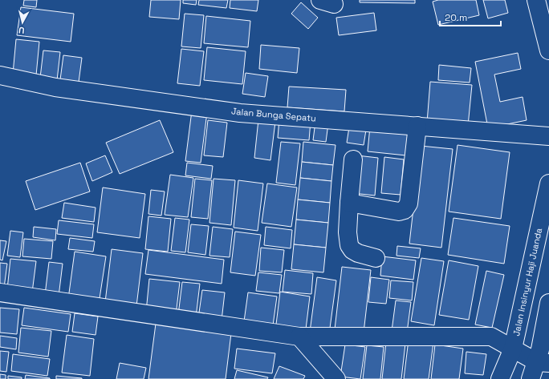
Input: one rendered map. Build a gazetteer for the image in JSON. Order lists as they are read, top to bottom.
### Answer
{
  "streets": {
    "main road": ["Jalan Bunga Sepatu", "Jalan Insinyur Haji Juanda"]
  },
  "scale_bar": "20 m",
  "north": "bottom"
}
